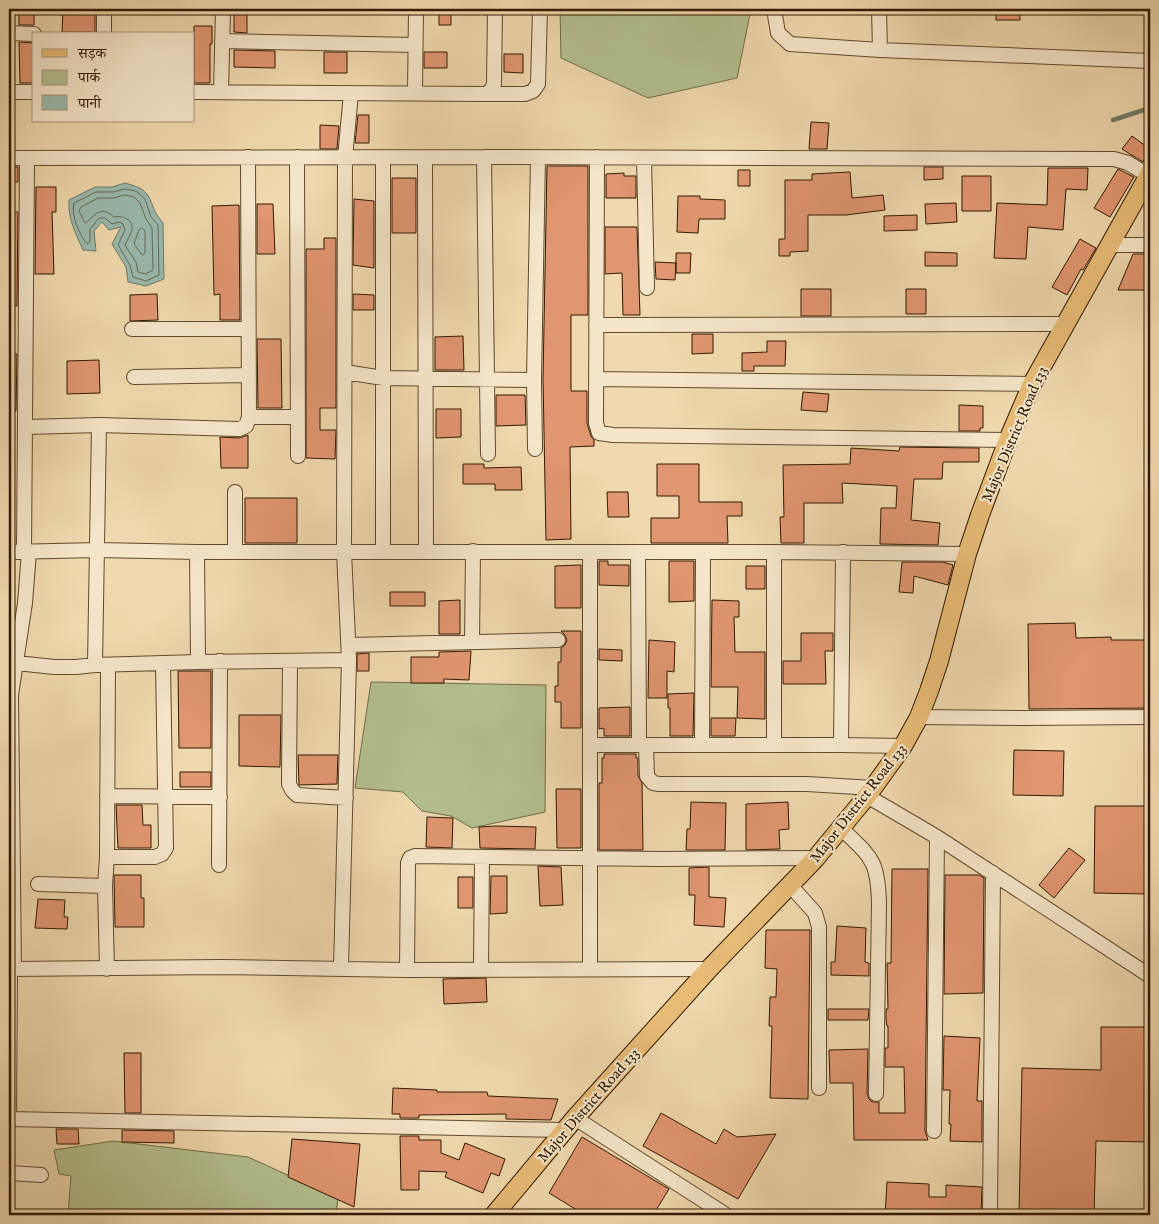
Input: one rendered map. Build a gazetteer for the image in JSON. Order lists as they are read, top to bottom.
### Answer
{
  "streets": {
    "main road": ["Major District Road 133"]
  },
  "legend": ["सड़क", "पार्क", "पानी"]
}
